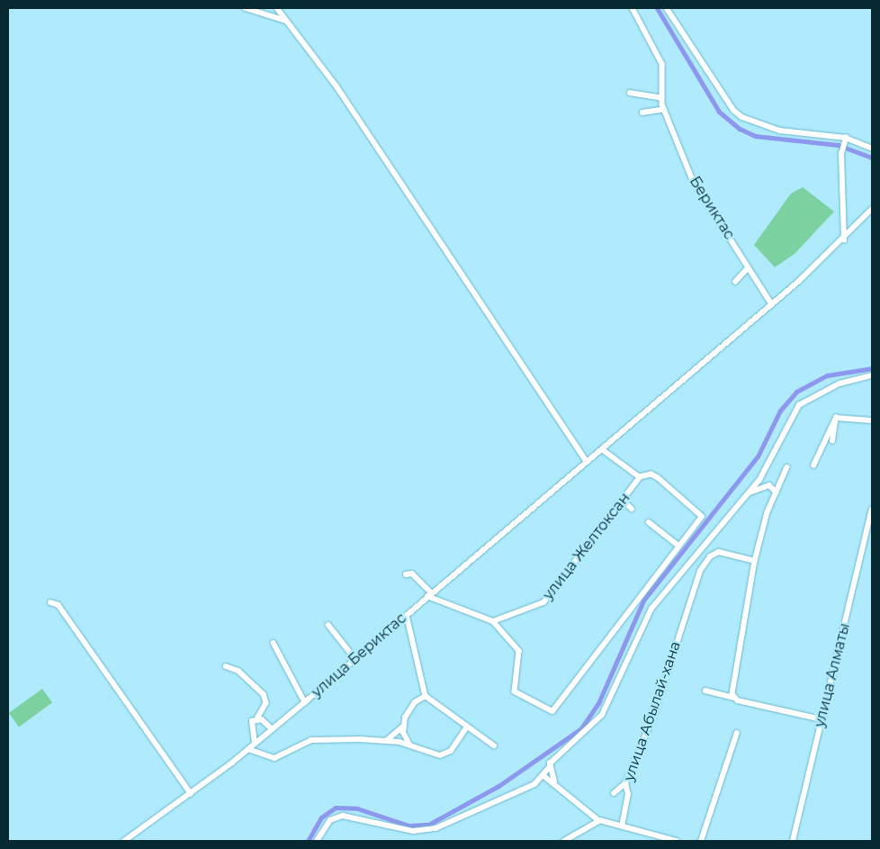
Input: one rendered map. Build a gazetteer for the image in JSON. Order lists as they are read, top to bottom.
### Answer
{
  "streets": {
    "street": [
      "Бериктас",
      "улица Желтоксан",
      "улица Бериктас",
      "улица Алматы",
      "улица Абылай-хана"
    ]
  },
  "crossings": [
    ["Бериктас", "улица Бериктас"]
  ]
}
